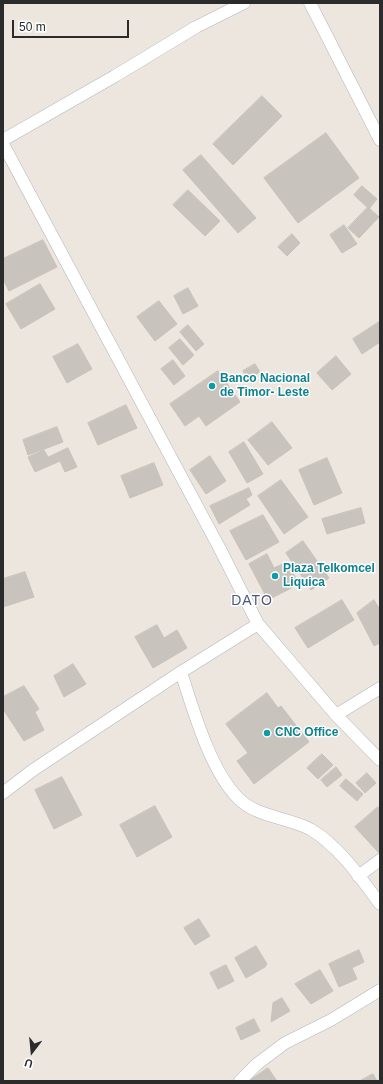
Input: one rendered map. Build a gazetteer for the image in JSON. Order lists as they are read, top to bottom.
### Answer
{
  "districts": ["DATO"],
  "places": ["Banco Nacional de Timor- Leste", "Plaza Telkomcel Liquica", "CNC Office"],
  "scale_bar": "50 m",
  "north": "bottom"
}
